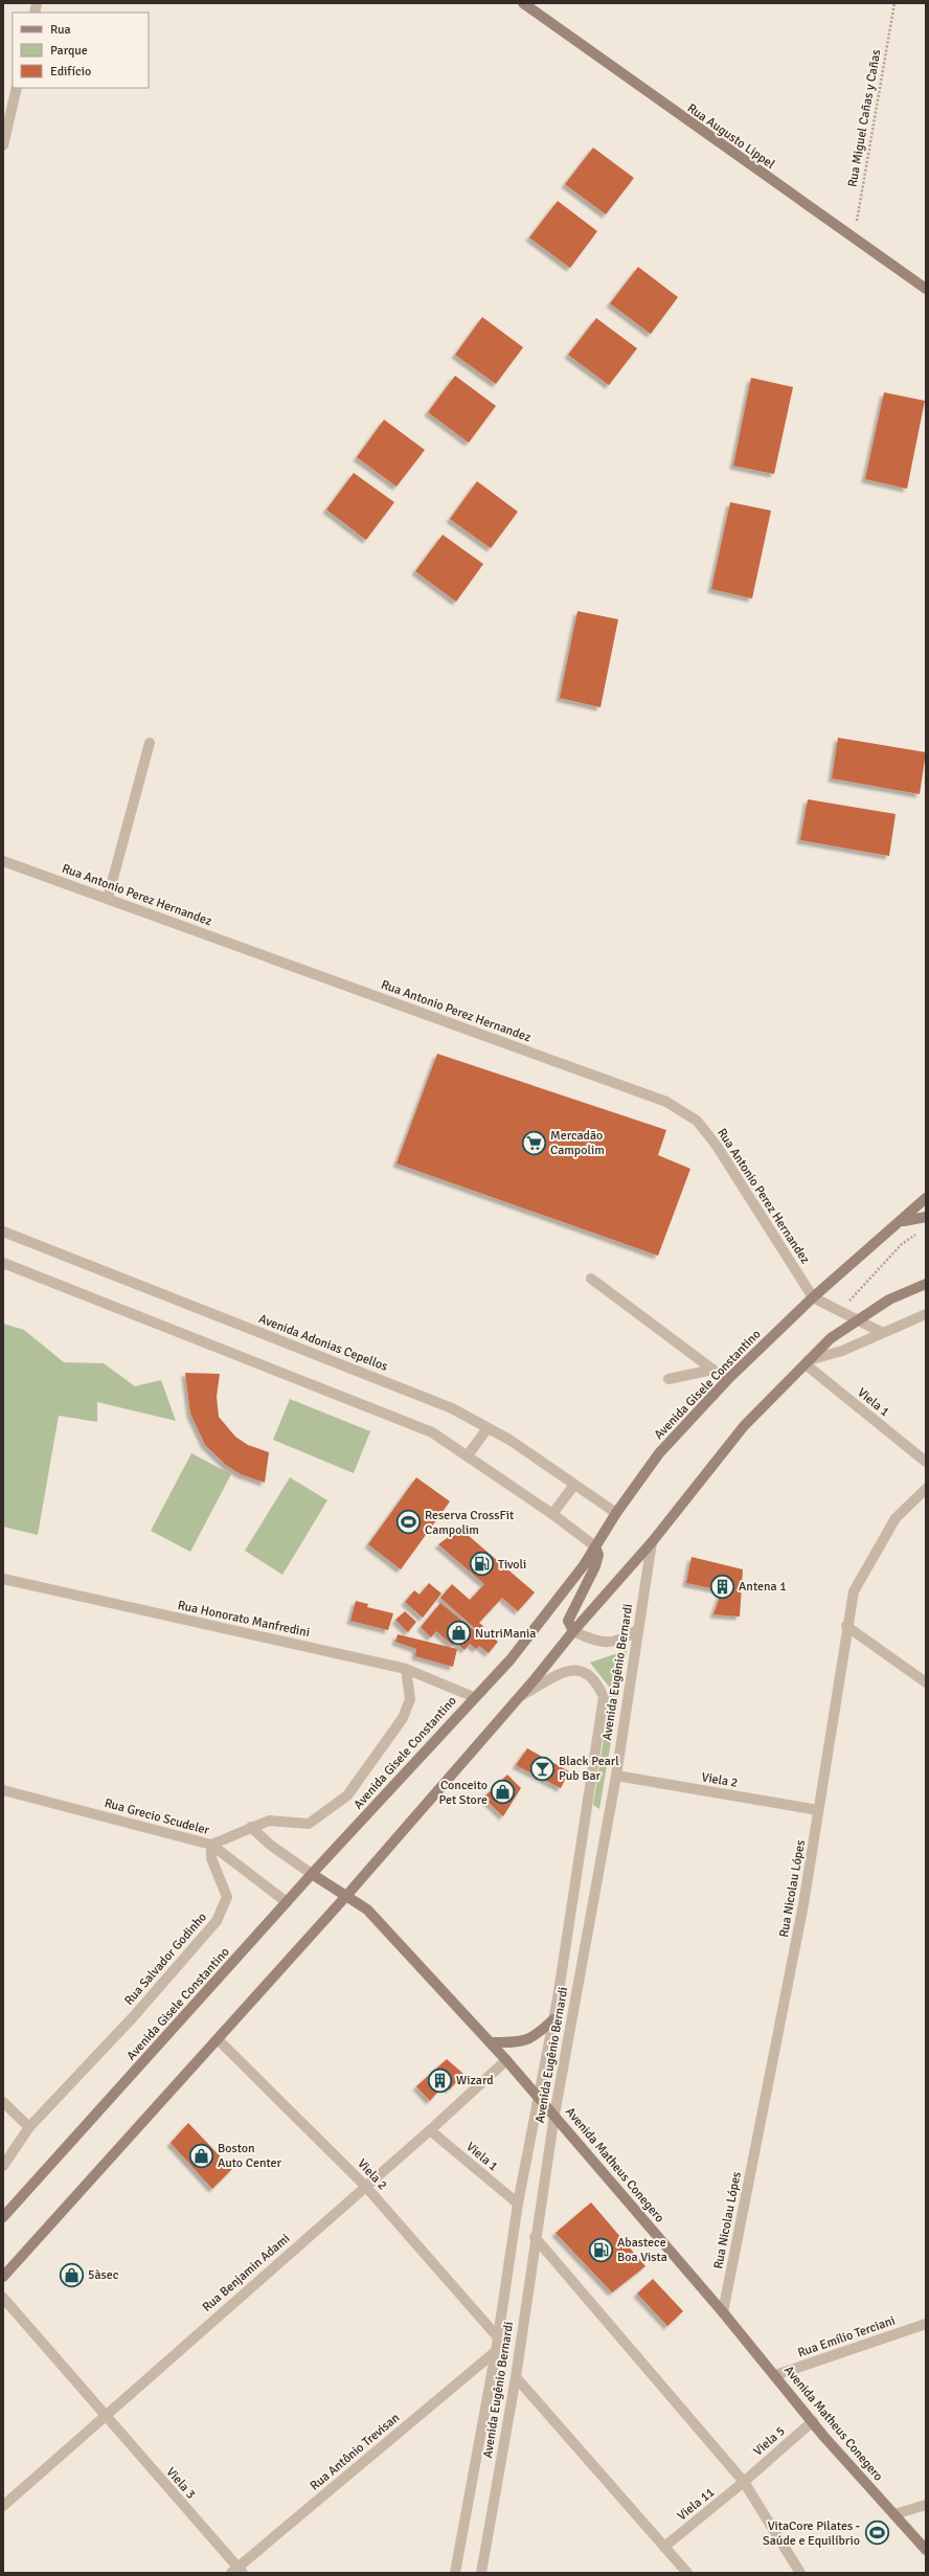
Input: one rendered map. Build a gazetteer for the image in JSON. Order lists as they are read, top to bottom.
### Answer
{
  "streets": {
    "main road": ["Rua Augusto Lippel", "Avenida Gisele Constantino", "Avenida Matheus Conegero"],
    "street": [
      "Rua Antonio Perez Hernandez",
      "Avenida Adonias Cepellos",
      "Viela 1",
      "Rua Honorato Manfredini",
      "Avenida Eugênio Bernardi",
      "Viela 2",
      "Rua Grecio Scudeler",
      "Rua Nicolau Lópes",
      "Rua Salvador Godinho",
      "Rua Benjamin Adami",
      "Rua Emílio Terciani",
      "Viela 5",
      "Rua Antônio Trevisan",
      "Viela 3",
      "Viela 11"
    ],
    "path": ["Rua Miguel Cañas y Cañas"]
  },
  "crossings": [
    ["Rua Miguel Cañas y Cañas", "Rua Augusto Lippel"],
    ["Rua Antonio Perez Hernandez", "Avenida Gisele Constantino"],
    ["Avenida Adonias Cepellos", "Avenida Gisele Constantino"],
    ["Avenida Gisele Constantino", "Rua Honorato Manfredini"],
    ["Avenida Gisele Constantino", "Rua Grecio Scudeler"],
    ["Avenida Gisele Constantino", "Avenida Matheus Conegero"],
    ["Viela 1", "Avenida Eugênio Bernardi"],
    ["Viela 1", "Rua Benjamin Adami"],
    ["Avenida Eugênio Bernardi", "Viela 2"],
    ["Avenida Eugênio Bernardi", "Avenida Matheus Conegero"],
    ["Avenida Eugênio Bernardi", "Rua Antônio Trevisan"],
    ["Viela 2", "Rua Nicolau Lópes"],
    ["Viela 2", "Rua Benjamin Adami"],
    ["Rua Grecio Scudeler", "Rua Salvador Godinho"],
    ["Rua Nicolau Lópes", "Avenida Matheus Conegero"],
    ["Avenida Matheus Conegero", "Rua Benjamin Adami"],
    ["Avenida Matheus Conegero", "Rua Emílio Terciani"],
    ["Avenida Matheus Conegero", "Viela 5"],
    ["Rua Benjamin Adami", "Viela 3"],
    ["Viela 5", "Viela 11"],
    ["Rua Antônio Trevisan", "Viela 3"]
  ],
  "places": {
    "supermarket": ["Mercadão Campolim"],
    "sports": ["Reserva CrossFit Campolim", "VitaCore Pilates - Saúde e Equilíbrio"],
    "fuel station": ["Tivoli", "Abastece Boa Vista"],
    "building": ["Antena 1", "Wizard"],
    "shop": [
      "NutriMania",
      "Conceito Pet Store",
      "Boston Auto Center",
      "5àsec"
    ],
    "bar": ["Black Pearl Pub Bar"]
  },
  "legend": ["Rua", "Parque", "Edifício"]
}
